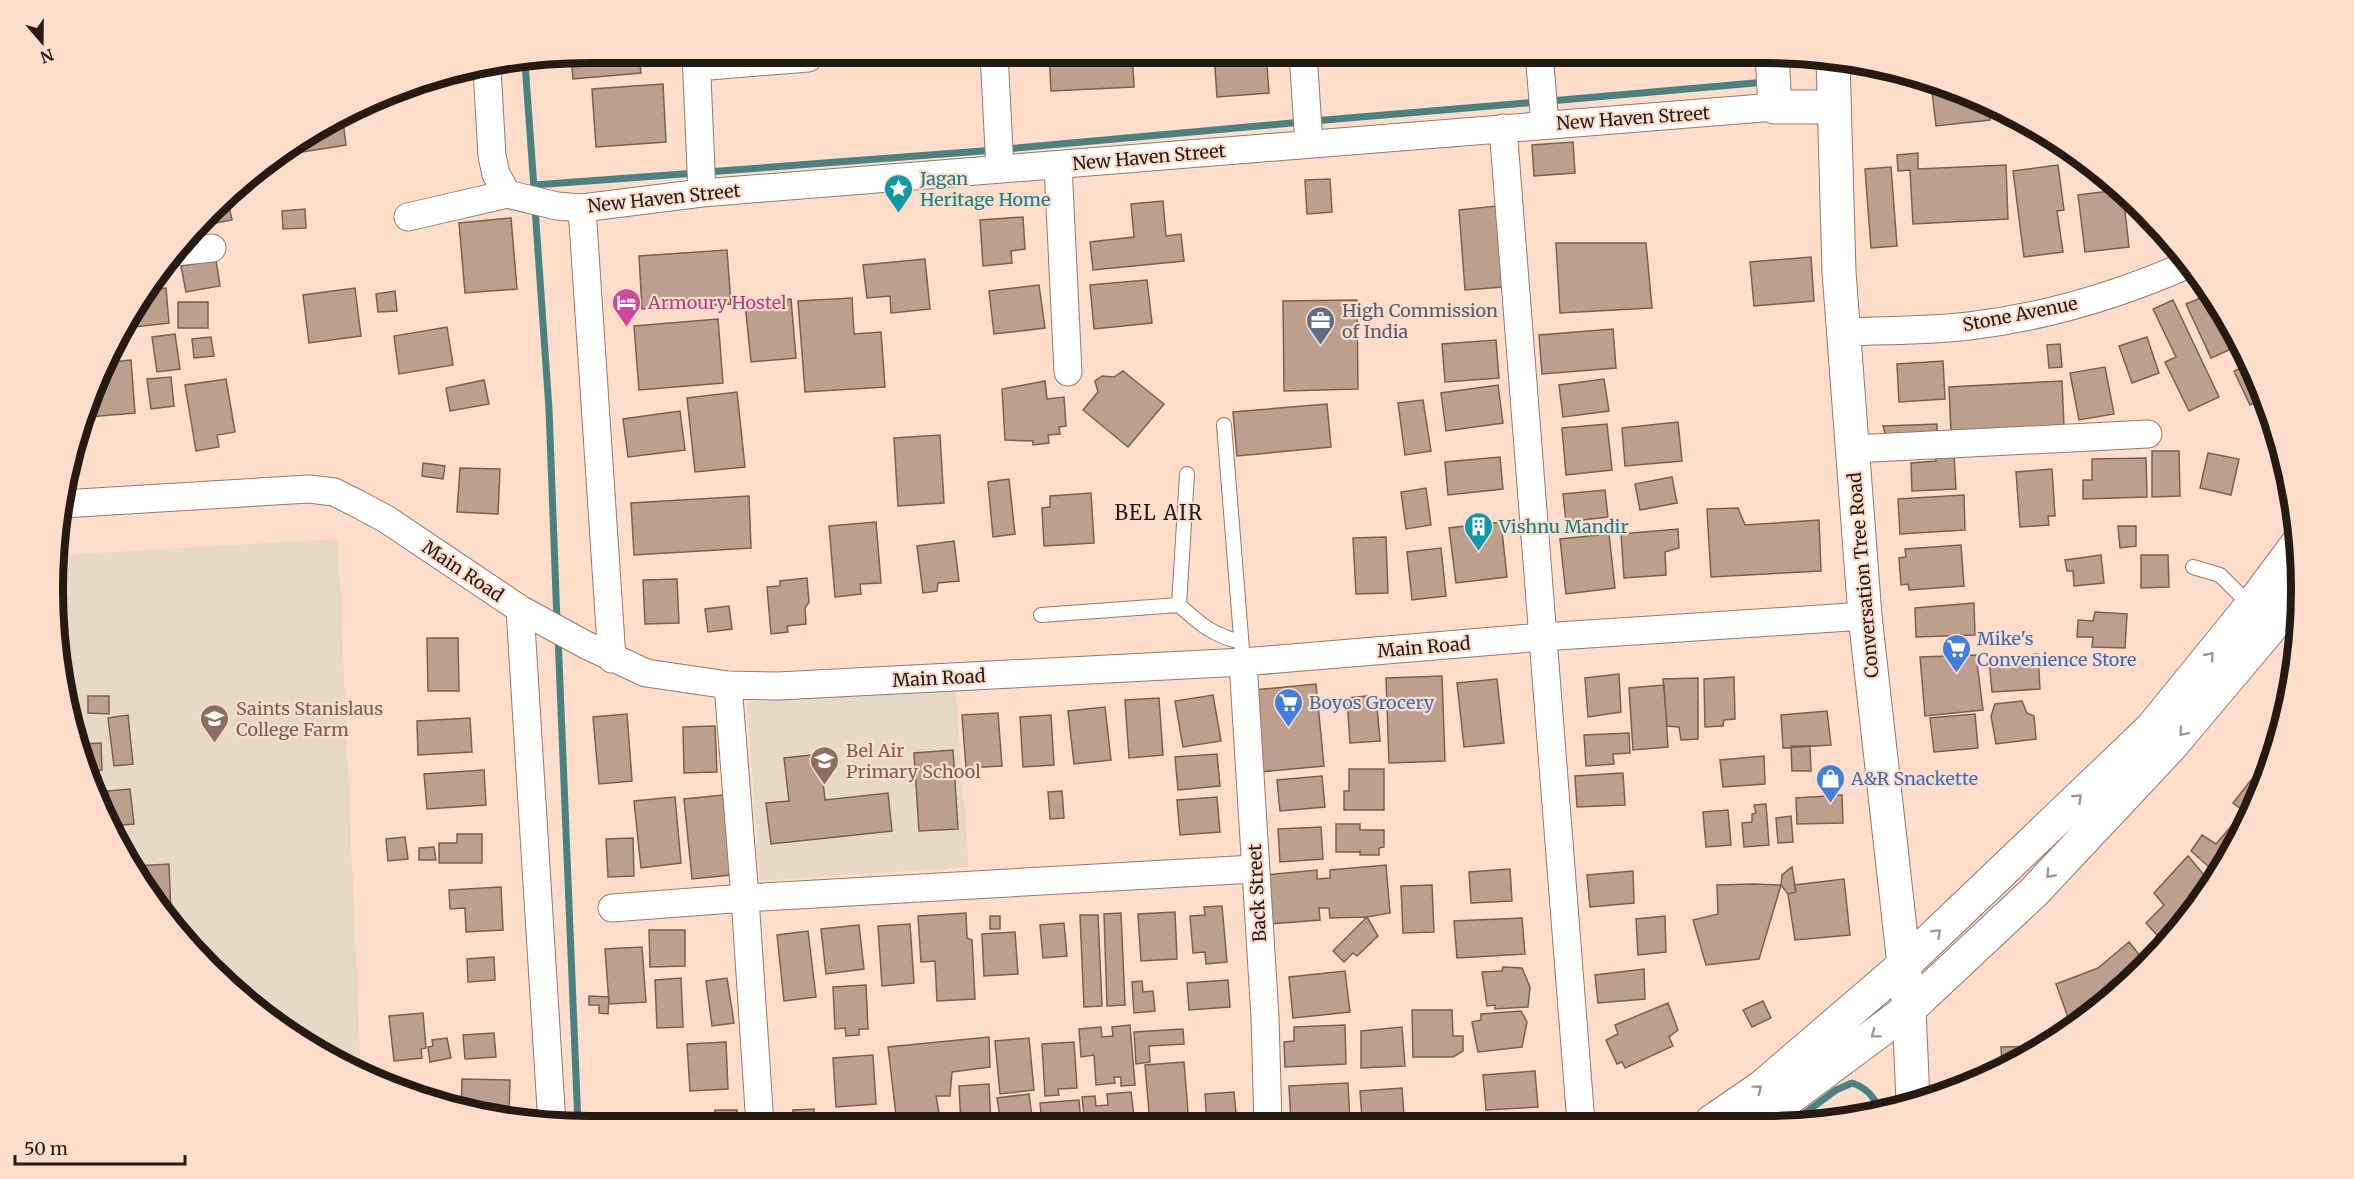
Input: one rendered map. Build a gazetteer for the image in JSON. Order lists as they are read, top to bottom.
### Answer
{
  "streets": {
    "main road": ["Conversation Tree Road"],
    "street": [
      "New Haven Street",
      "Stone Avenue",
      "Main Road",
      "Back Street"
    ]
  },
  "crossings": [
    ["Stone Avenue", "Conversation Tree Road"],
    ["Main Road", "Conversation Tree Road"],
    ["Main Road", "Back Street"]
  ],
  "districts": ["BEL AIR"],
  "places": {
    "place": ["Jagan Heritage Home"],
    "hotel": ["Armoury Hostel"],
    "office": ["High Commission of India"],
    "building": ["Vishnu Mandir"],
    "supermarket": ["Mike's Convenience Store", "Boyos Grocery"],
    "school or university": ["Saints Stanislaus College Farm", "Bel Air Primary School"],
    "shop": ["A&R Snackette"]
  },
  "scale_bar": "50 m",
  "north": "bottom"
}
